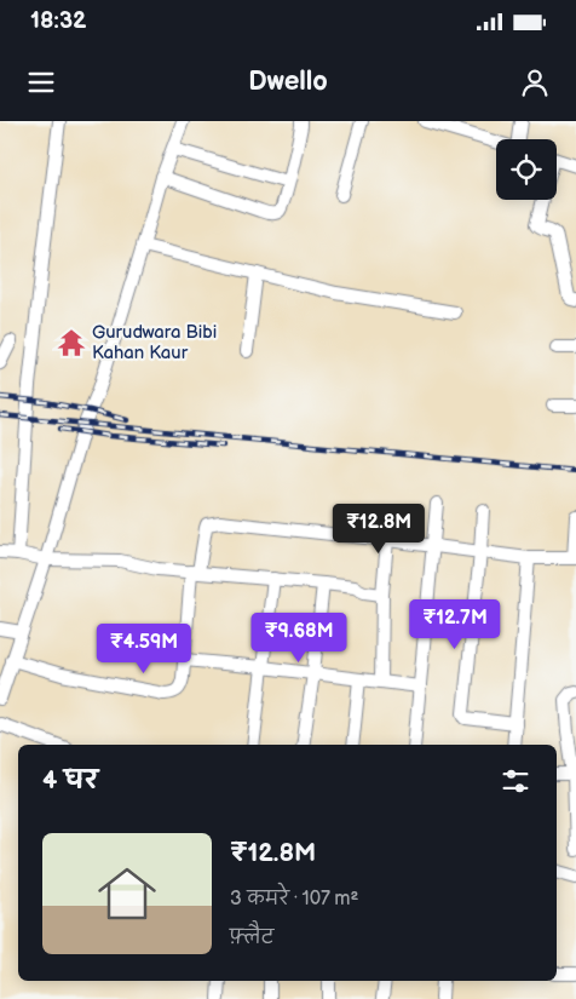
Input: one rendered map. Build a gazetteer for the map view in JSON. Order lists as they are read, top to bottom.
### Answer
{
  "places": {
    "temple": ["Gurudwara Bibi Kahan Kaur"]
  },
  "page": {
    "status": "18:32",
    "header": "Dwello",
    "price": [
      "₹12.8M",
      "₹12.7M",
      "₹9.68M",
      "₹4.59M"
    ],
    "heading": "4 घर",
    "list": [
      {
        "name": "₹12.8M",
        "note": "3 कमरे · 107 m² · फ़्लैट"
      }
    ]
  }
}
